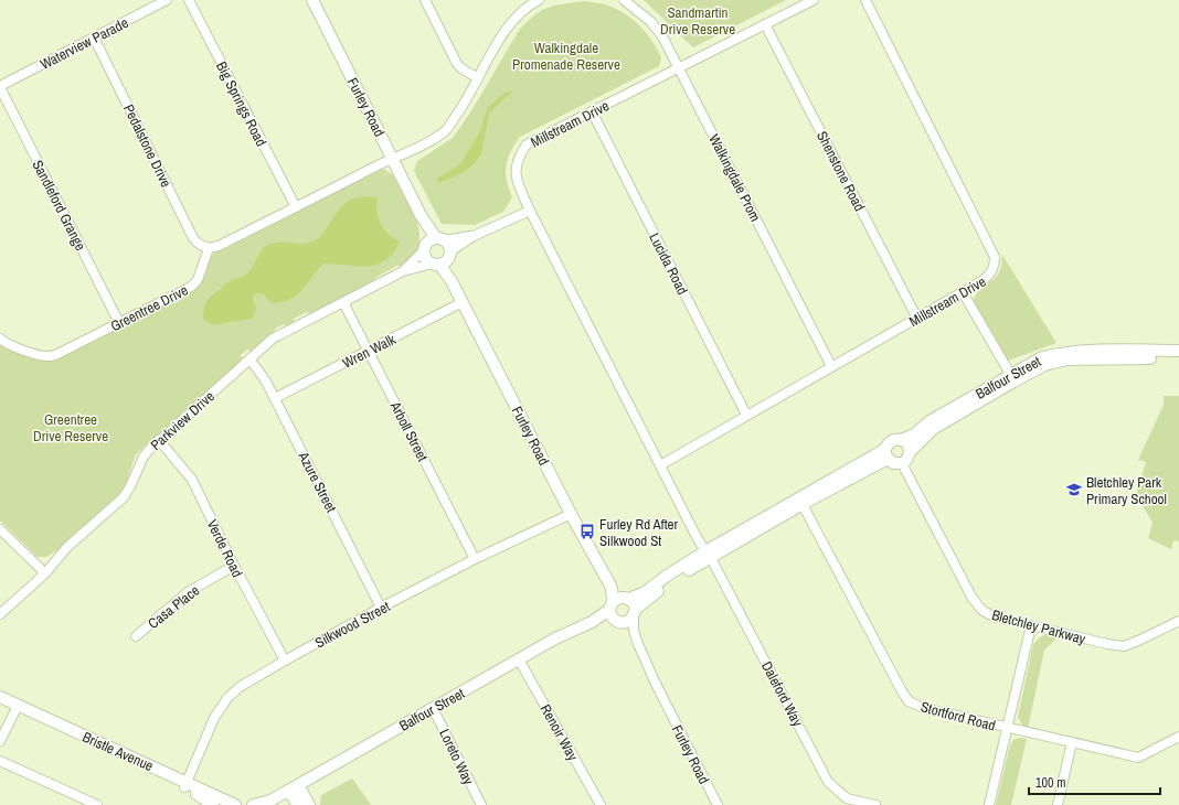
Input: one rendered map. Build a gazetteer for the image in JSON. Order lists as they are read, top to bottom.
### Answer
{
  "streets": {
    "street": [
      "Waterview Parade",
      "Big Springs Road",
      "Furley Road",
      "Millstream Drive",
      "Pedalstone Drive",
      "Shenstone Road",
      "Walkingdale Prom",
      "Sandleford Grange",
      "Lucida Road",
      "Greentree Drive",
      "Wren Walk",
      "Balfour Street",
      "Parkview Drive",
      "Arboll Street",
      "Azure Street",
      "Verde Road",
      "Casa Place",
      "Silkwood Street",
      "Bletchley Parkway",
      "Daleford Way",
      "Stortford Road",
      "Renoir Way",
      "Bristle Avenue",
      "Loreto Way"
    ]
  },
  "crossings": [
    ["Waterview Parade", "Pedalstone Drive"],
    ["Waterview Parade", "Sandleford Grange"],
    ["Furley Road", "Wren Walk"],
    ["Furley Road", "Balfour Street"],
    ["Furley Road", "Parkview Drive"],
    ["Furley Road", "Silkwood Street"],
    ["Millstream Drive", "Shenstone Road"],
    ["Millstream Drive", "Walkingdale Prom"],
    ["Millstream Drive", "Lucida Road"],
    ["Millstream Drive", "Balfour Street"],
    ["Millstream Drive", "Daleford Way"],
    ["Pedalstone Drive", "Greentree Drive"],
    ["Sandleford Grange", "Greentree Drive"],
    ["Wren Walk", "Arboll Street"],
    ["Wren Walk", "Azure Street"],
    ["Balfour Street", "Bletchley Parkway"],
    ["Balfour Street", "Daleford Way"],
    ["Balfour Street", "Stortford Road"],
    ["Balfour Street", "Renoir Way"],
    ["Balfour Street", "Loreto Way"],
    ["Parkview Drive", "Arboll Street"],
    ["Parkview Drive", "Azure Street"],
    ["Parkview Drive", "Verde Road"],
    ["Arboll Street", "Silkwood Street"],
    ["Azure Street", "Silkwood Street"],
    ["Verde Road", "Casa Place"],
    ["Verde Road", "Silkwood Street"],
    ["Silkwood Street", "Bristle Avenue"]
  ],
  "parks": ["Sandmartin Drive Reserve", "Walkingdale Promenade Reserve", "Greentree Drive Reserve"],
  "places": {
    "school or university": ["Bletchley Park Primary School"],
    "bus stop": ["Furley Rd After Silkwood St"]
  },
  "scale_bar": "100 m"
}
